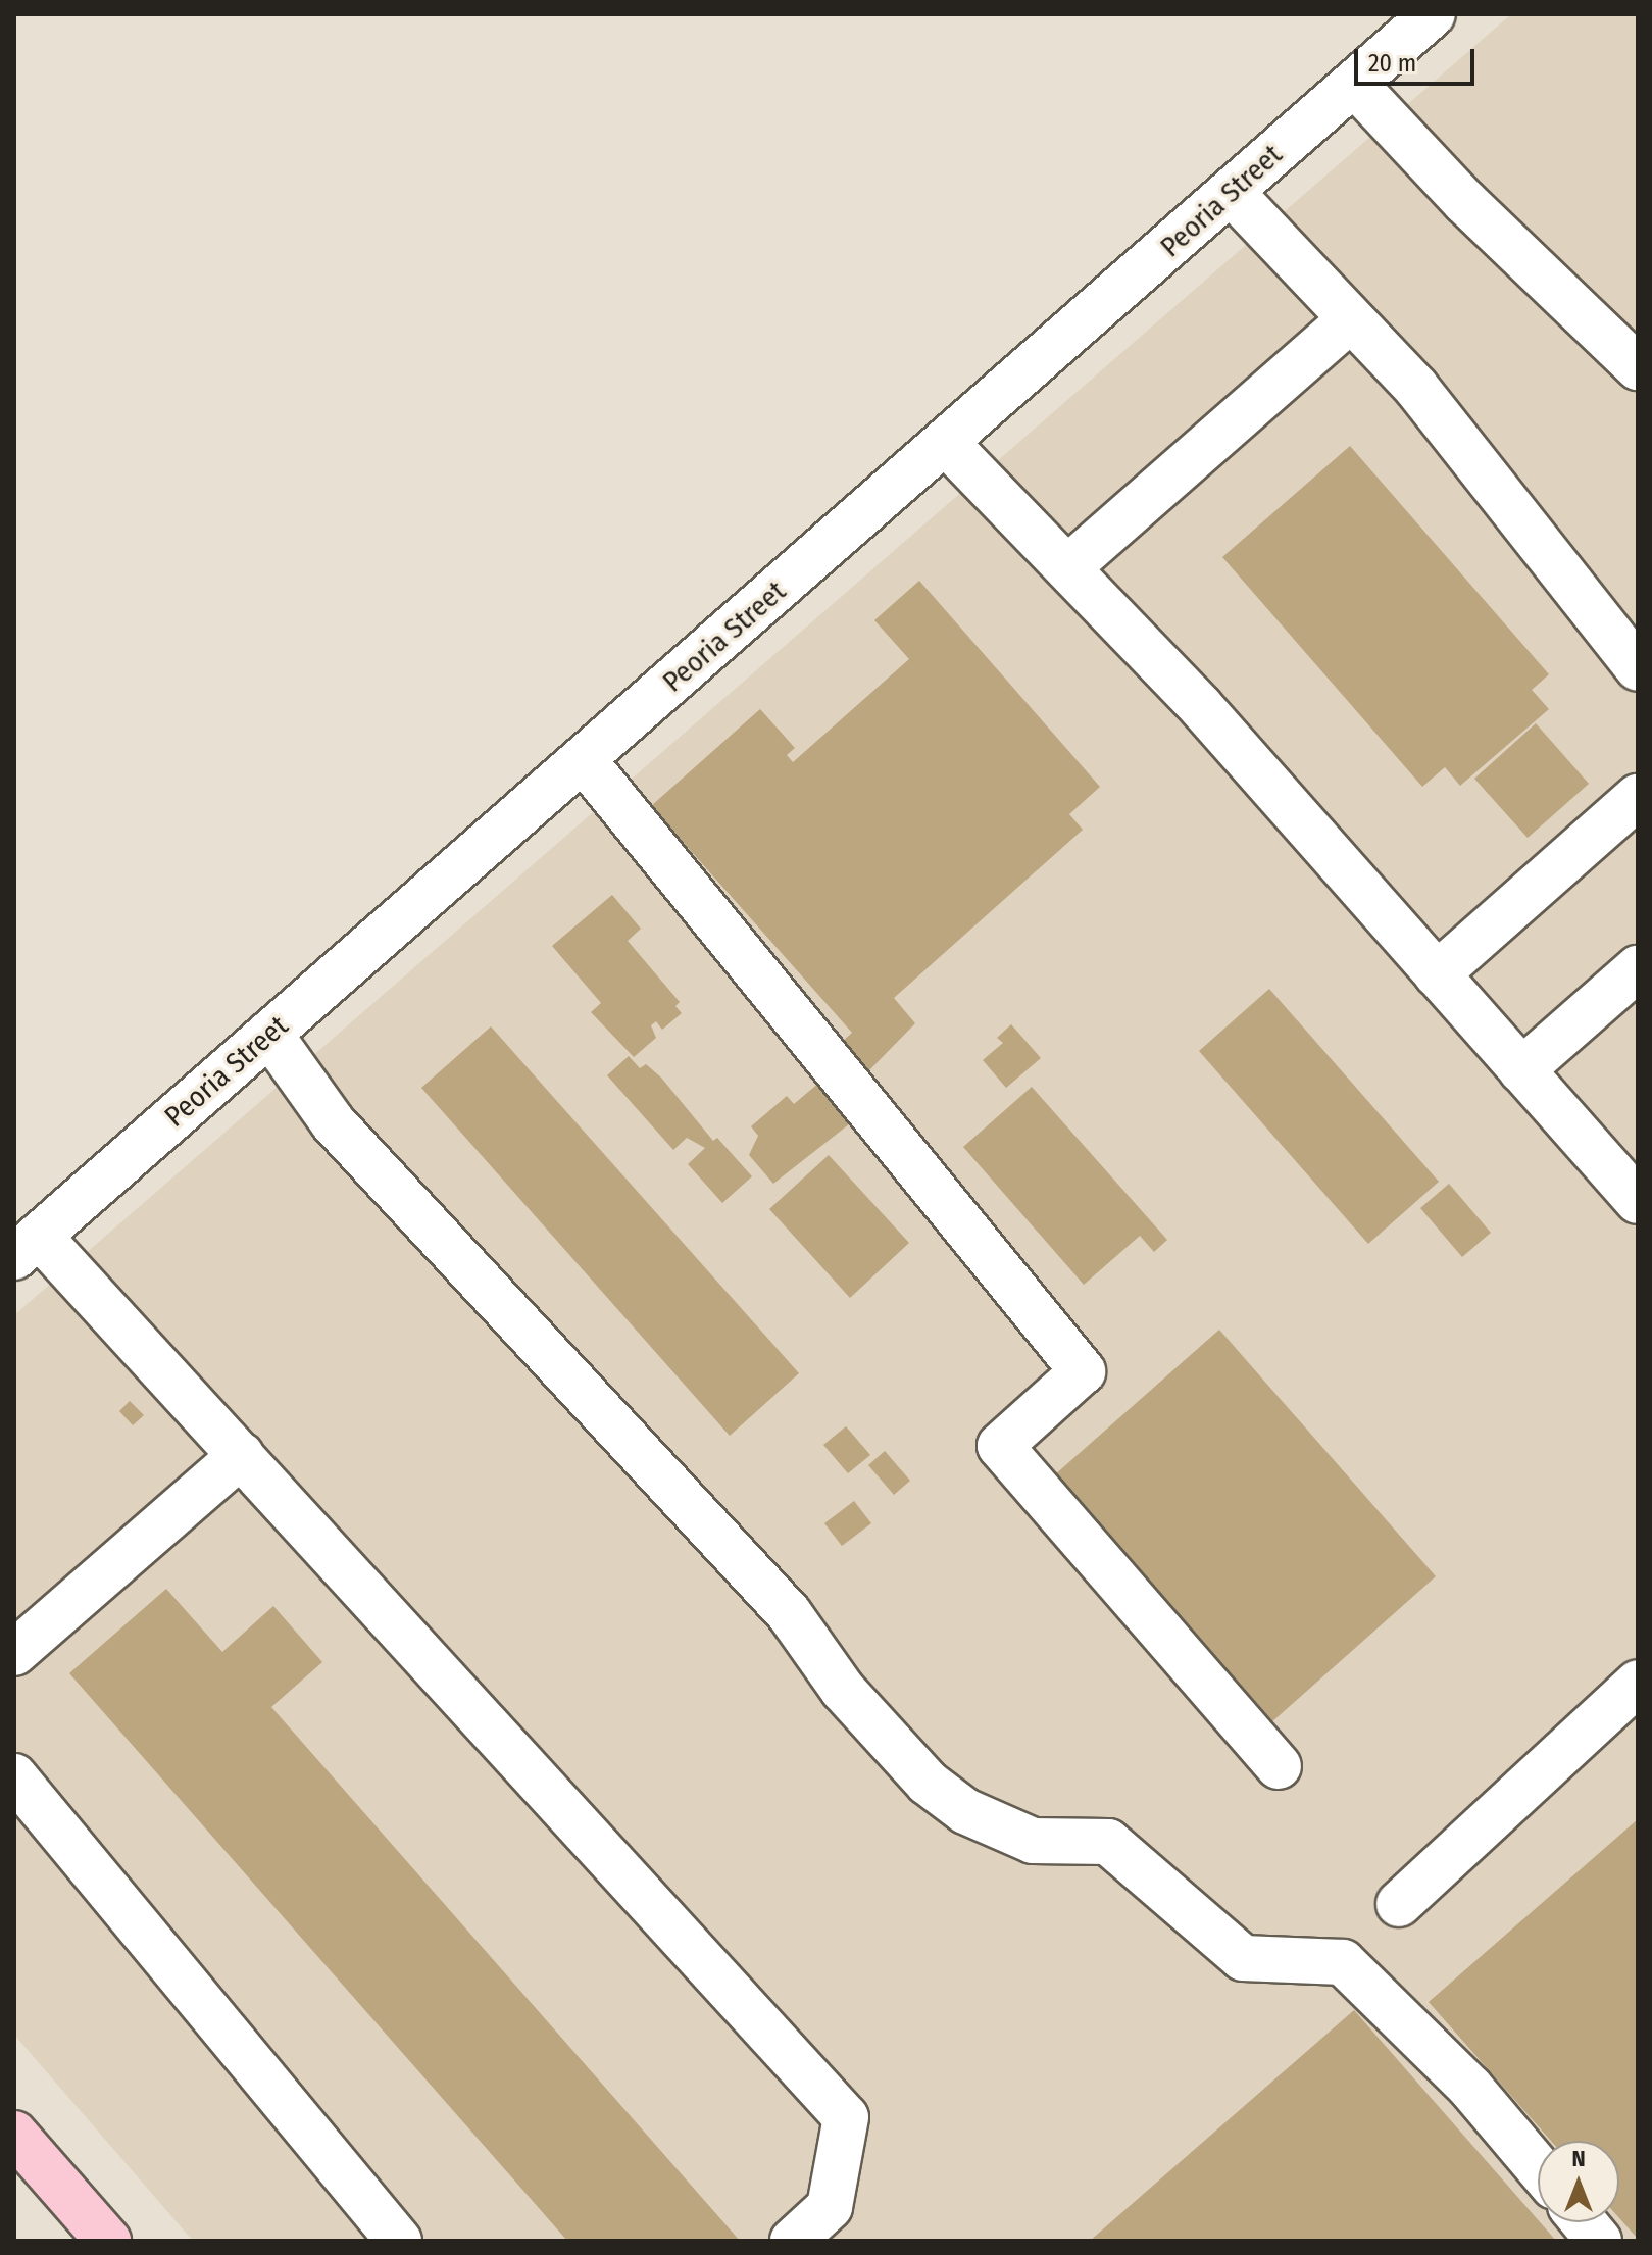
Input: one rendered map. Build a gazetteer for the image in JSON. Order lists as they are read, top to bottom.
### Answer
{
  "streets": {
    "street": ["Peoria Street"]
  },
  "scale_bar": "20 m",
  "north": "top"
}
